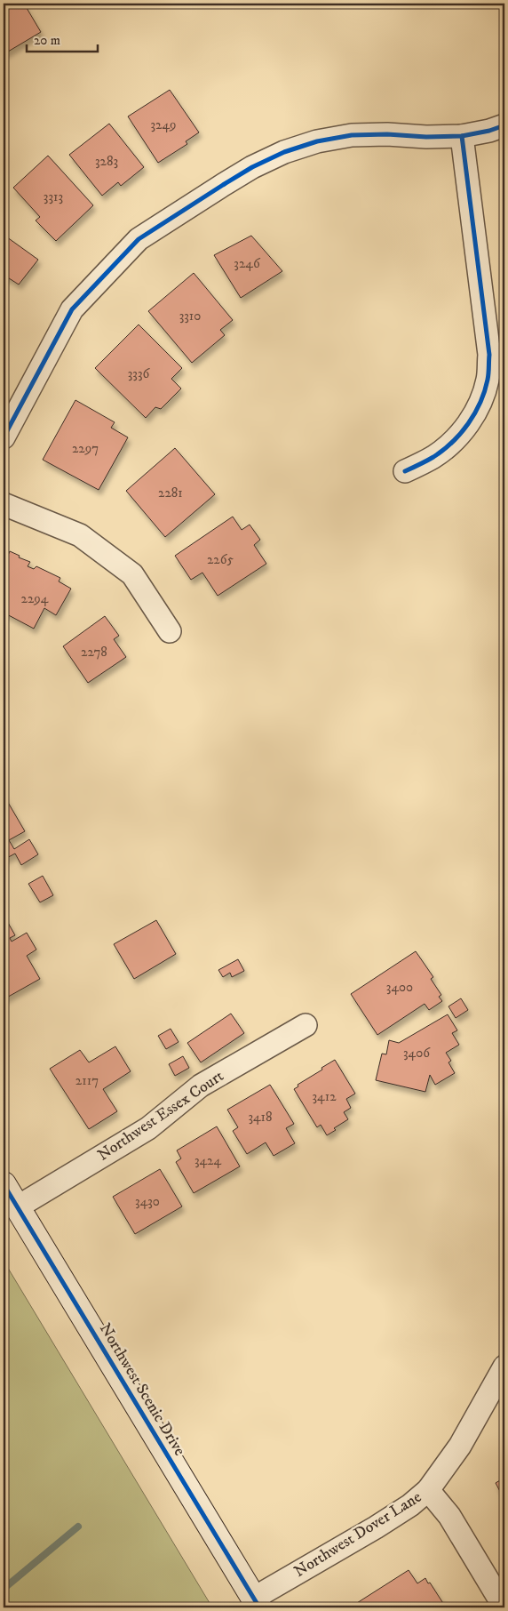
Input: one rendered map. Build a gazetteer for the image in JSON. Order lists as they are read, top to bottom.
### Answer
{
  "streets": {
    "main road": ["Northwest Scenic Drive"],
    "street": ["Northwest Essex Court", "Northwest Dover Lane"]
  },
  "crossings": [
    ["Northwest Essex Court", "Northwest Scenic Drive"],
    ["Northwest Scenic Drive", "Northwest Dover Lane"]
  ],
  "house_numbers": [
    "3249",
    "3283",
    "3313",
    "3246",
    "3310",
    "3336",
    "2297",
    "2281",
    "2265",
    "2294",
    "2278",
    "3400",
    "3406",
    "2117",
    "3412",
    "3418",
    "3424",
    "3430"
  ],
  "scale_bar": "20 m"
}
